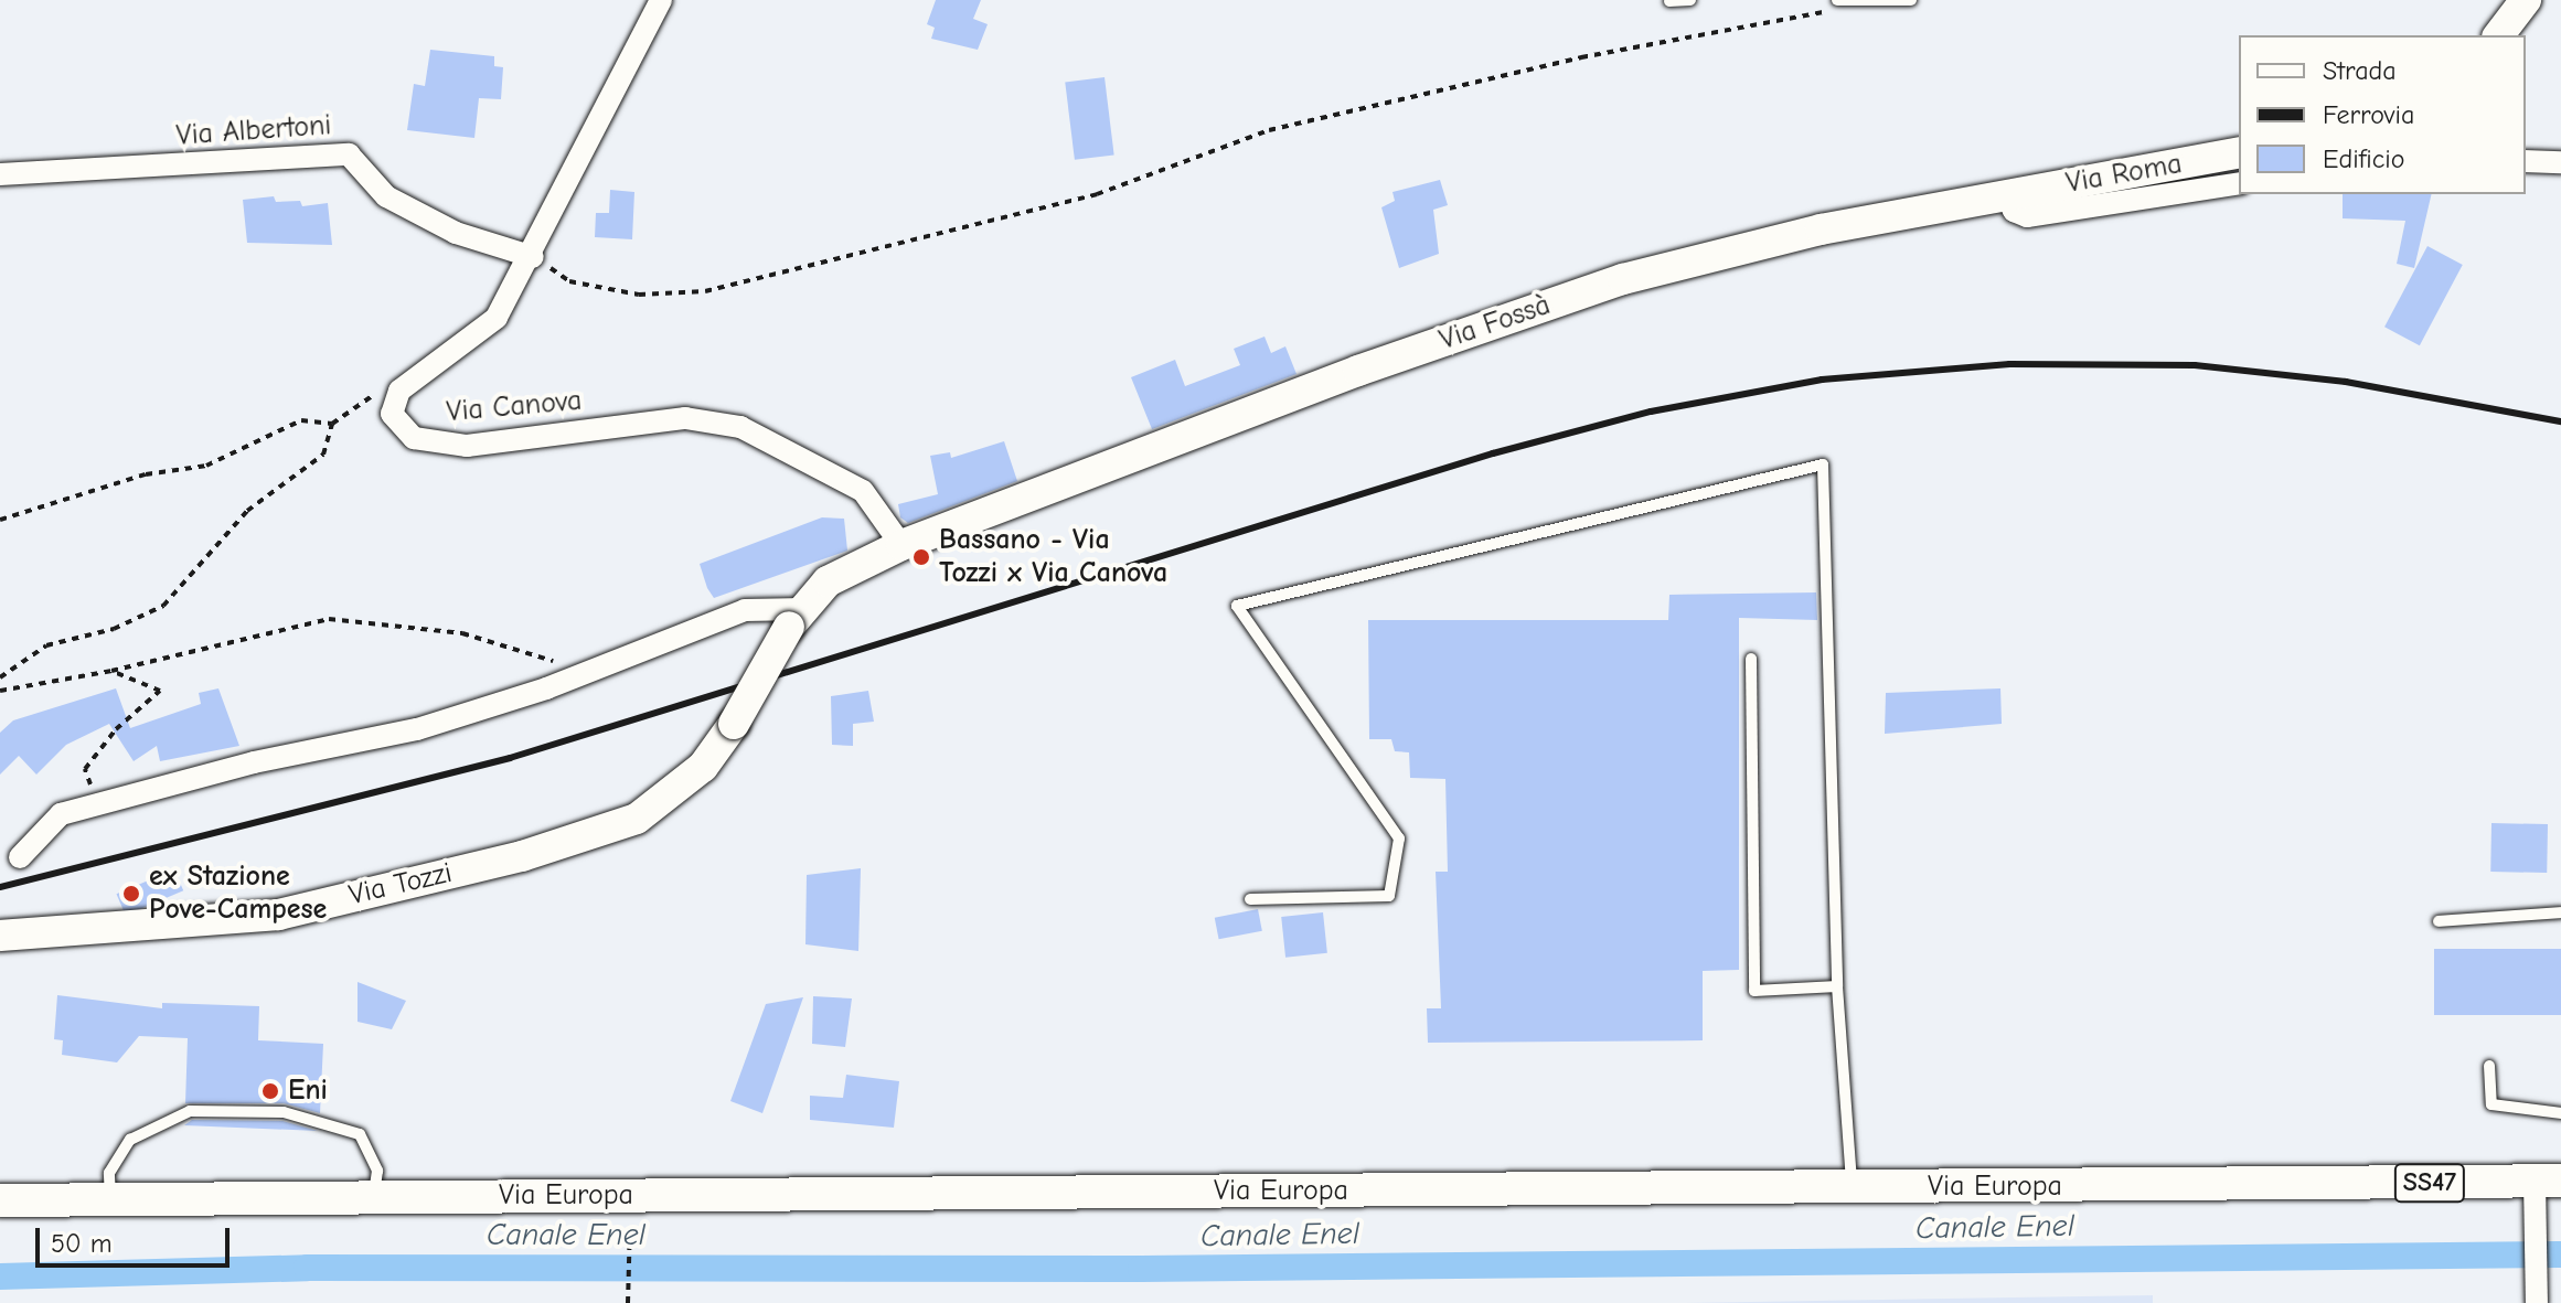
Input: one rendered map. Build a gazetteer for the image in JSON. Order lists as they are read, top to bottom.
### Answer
{
  "streets": {
    "main road": [
      "Via Roma",
      "Via Fossà",
      "Via Tozzi",
      "SS47",
      "Via Europa"
    ],
    "street": ["Via Albertoni", "Via Canova"]
  },
  "crossings": [
    ["Via Albertoni", "Via Canova"],
    ["Via Roma", "Via Fossà"],
    ["Via Fossà", "Via Canova"],
    ["Via Fossà", "Via Tozzi"]
  ],
  "water": ["Canale Enel"],
  "places": ["Bassano - Via Tozzi x Via Canova", "ex Stazione Pove-Campese", "Eni"],
  "legend": ["Strada", "Ferrovia", "Edificio"],
  "scale_bar": "50 m"
}
